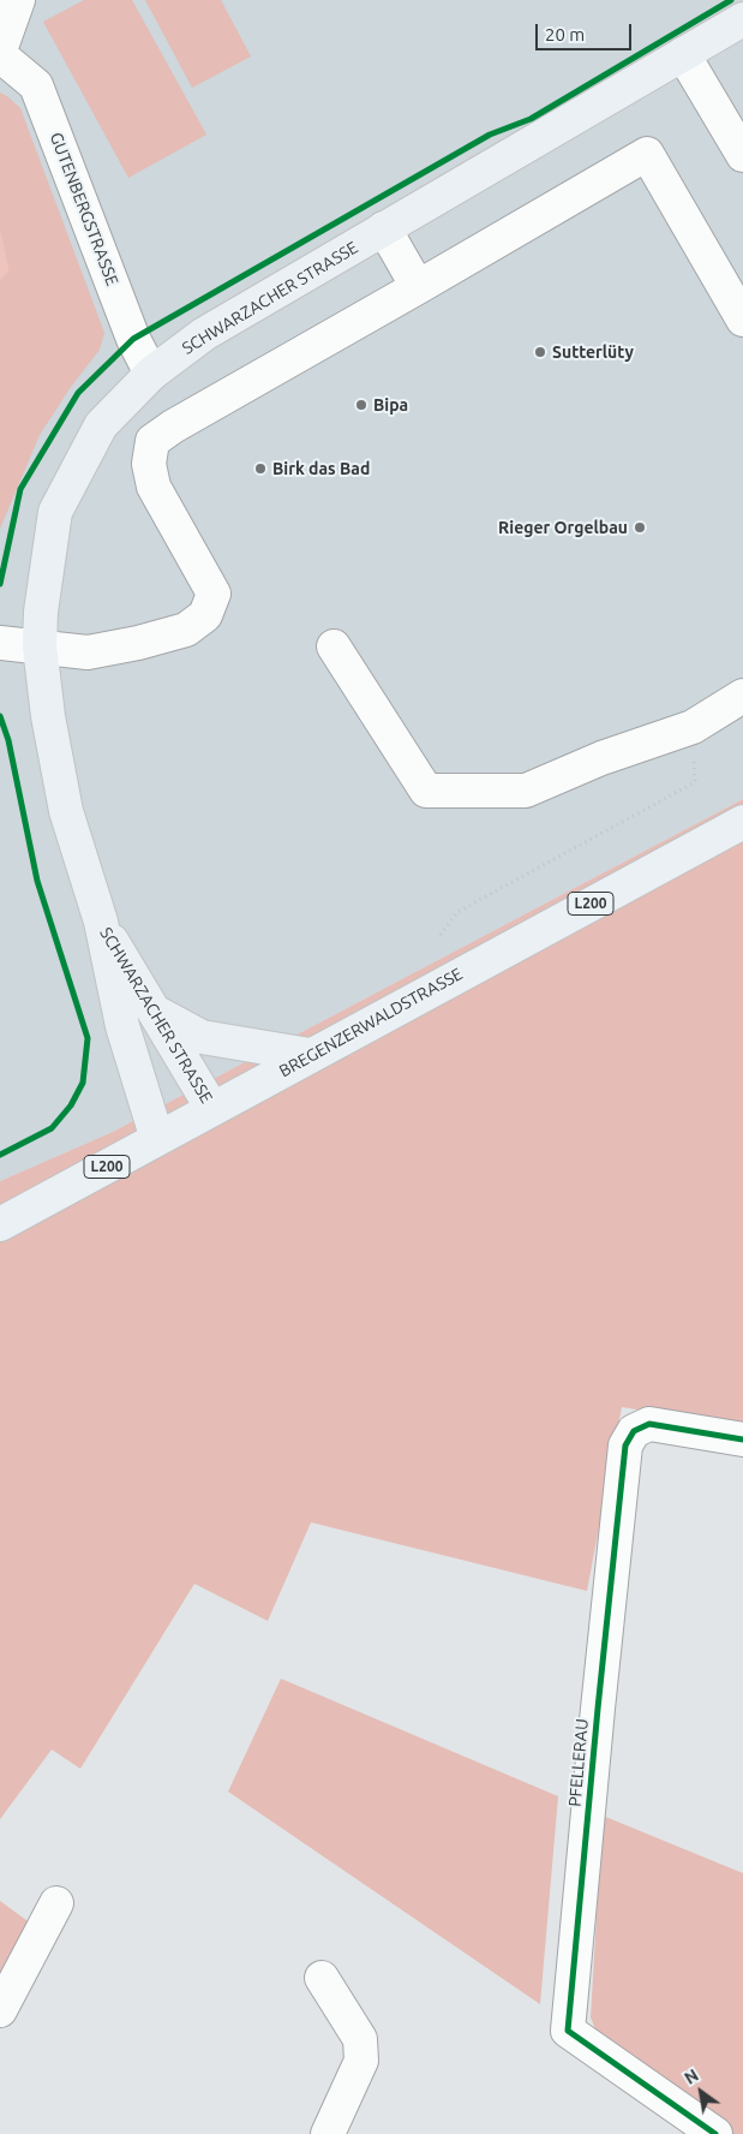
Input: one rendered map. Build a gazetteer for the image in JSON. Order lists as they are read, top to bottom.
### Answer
{
  "streets": {
    "main road": ["SCHWARZACHER STRASSE", "L200", "BREGENZERWALDSTRASSE"],
    "street": ["GUTENBERGSTRASSE", "PFELLERAU"]
  },
  "crossings": [
    ["GUTENBERGSTRASSE", "SCHWARZACHER STRASSE"],
    ["SCHWARZACHER STRASSE", "BREGENZERWALDSTRASSE"]
  ],
  "places": [
    "Sutterlüty",
    "Bipa",
    "Birk das Bad",
    "Rieger Orgelbau"
  ],
  "scale_bar": "20 m",
  "north": "top left"
}
